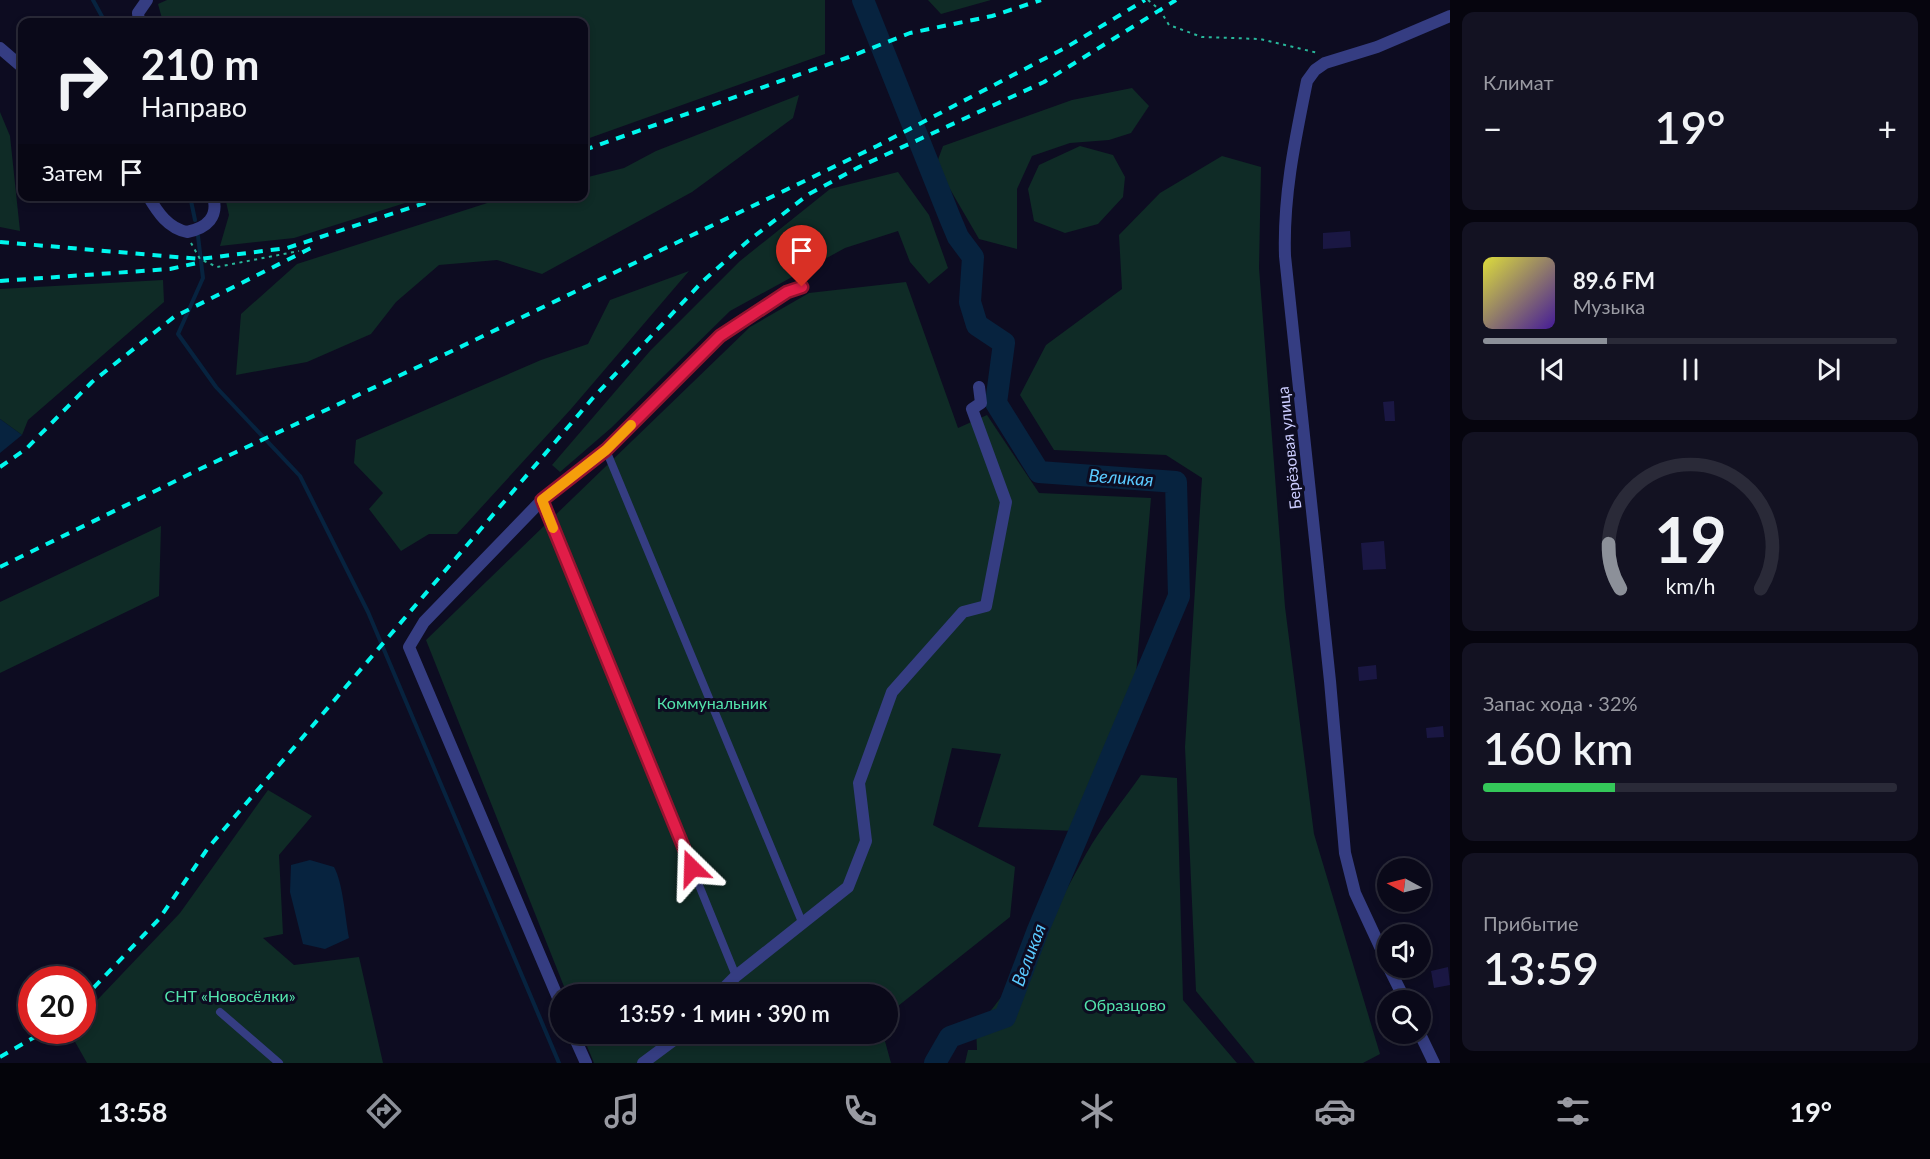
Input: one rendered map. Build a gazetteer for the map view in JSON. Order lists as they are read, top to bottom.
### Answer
{
  "streets": {
    "street": ["Берёзовая улица"]
  },
  "water": ["Великая"],
  "parks": ["Коммунальник", "СНТ «Новосёлки»", "Образцово"],
  "north": "left",
  "page": {
    "tile": [
      "Климат",
      ["Запас хода · 32%", "160 km"],
      ["Прибытие", "13:59"]
    ],
    "turn": ["210 m", "Направо"],
    "heat": ["−", "19°", "+"],
    "then": "Затем",
    "song": ["89.6 FM", "Музыка"],
    "limit": "20",
    "trip": "13:59 · 1 мин · 390 m",
    "tabs": ["13:58", "19°"],
    "gauge": ["19", "km/h"]
  }
}
